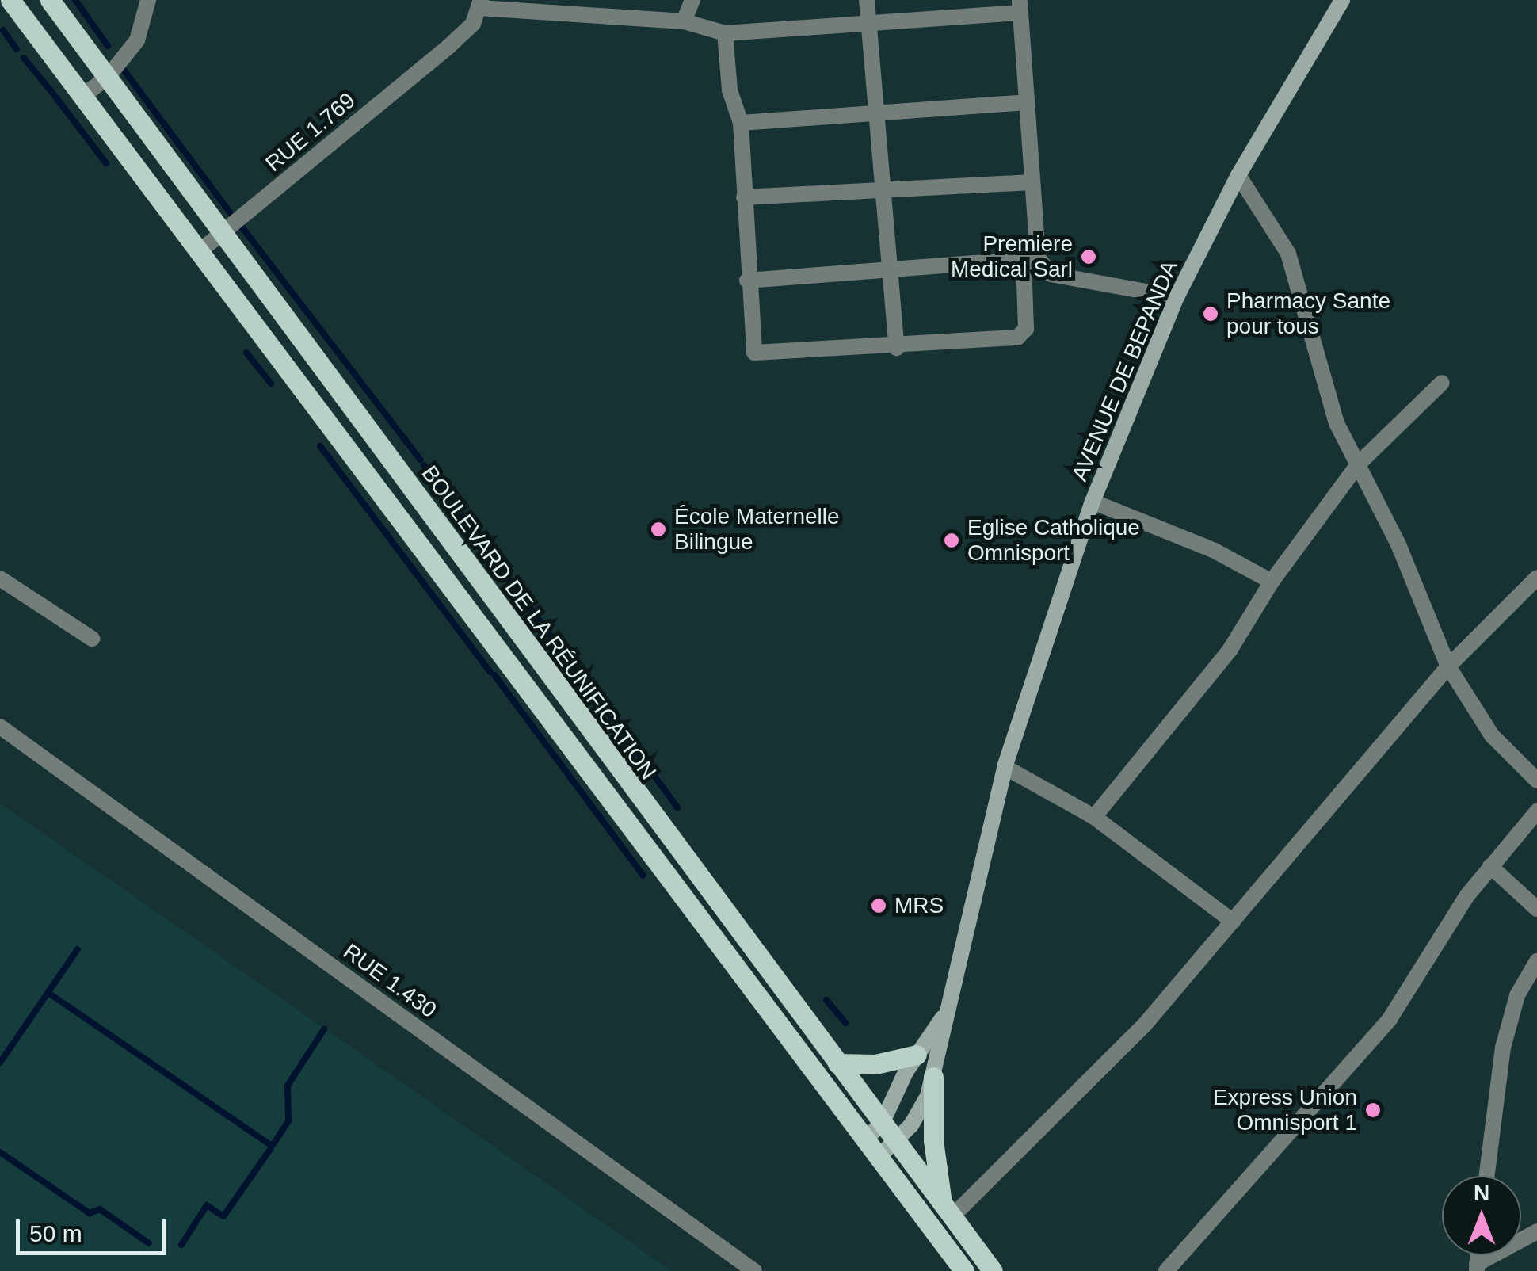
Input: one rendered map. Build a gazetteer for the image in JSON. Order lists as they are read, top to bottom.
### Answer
{
  "streets": {
    "main road": ["AVENUE DE BEPANDA", "BOULEVARD DE LA RÉUNIFICATION"],
    "street": ["RUE 1.769", "RUE 1.430"]
  },
  "crossings": [
    ["RUE 1.769", "BOULEVARD DE LA RÉUNIFICATION"],
    ["AVENUE DE BEPANDA", "BOULEVARD DE LA RÉUNIFICATION"]
  ],
  "places": [
    "Premiere Medical Sarl",
    "Pharmacy Sante pour tous",
    "École Maternelle Bilingue",
    "Eglise Catholique Omnisport",
    "MRS",
    "Express Union Omnisport 1"
  ],
  "scale_bar": "50 m",
  "north": "top"
}
